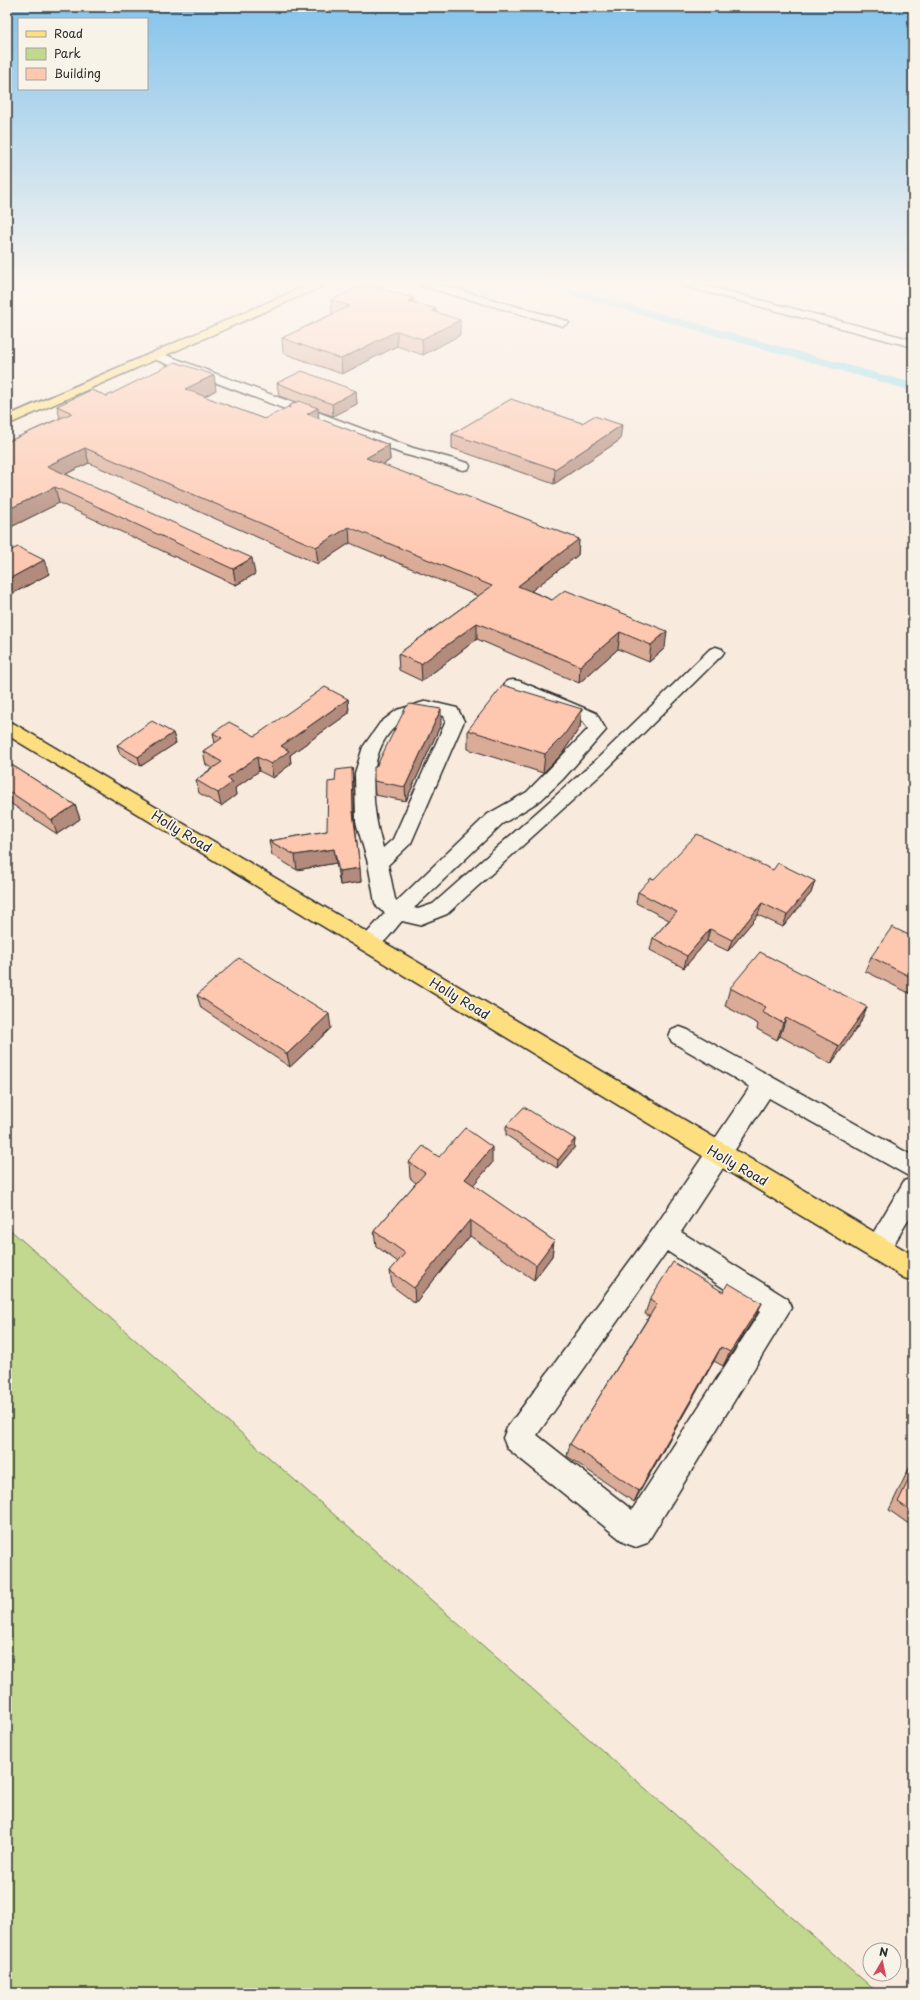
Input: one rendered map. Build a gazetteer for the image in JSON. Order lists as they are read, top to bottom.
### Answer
{
  "streets": {
    "main road": ["Holly Road"]
  },
  "legend": ["Road", "Park", "Building"],
  "north": "top"
}
